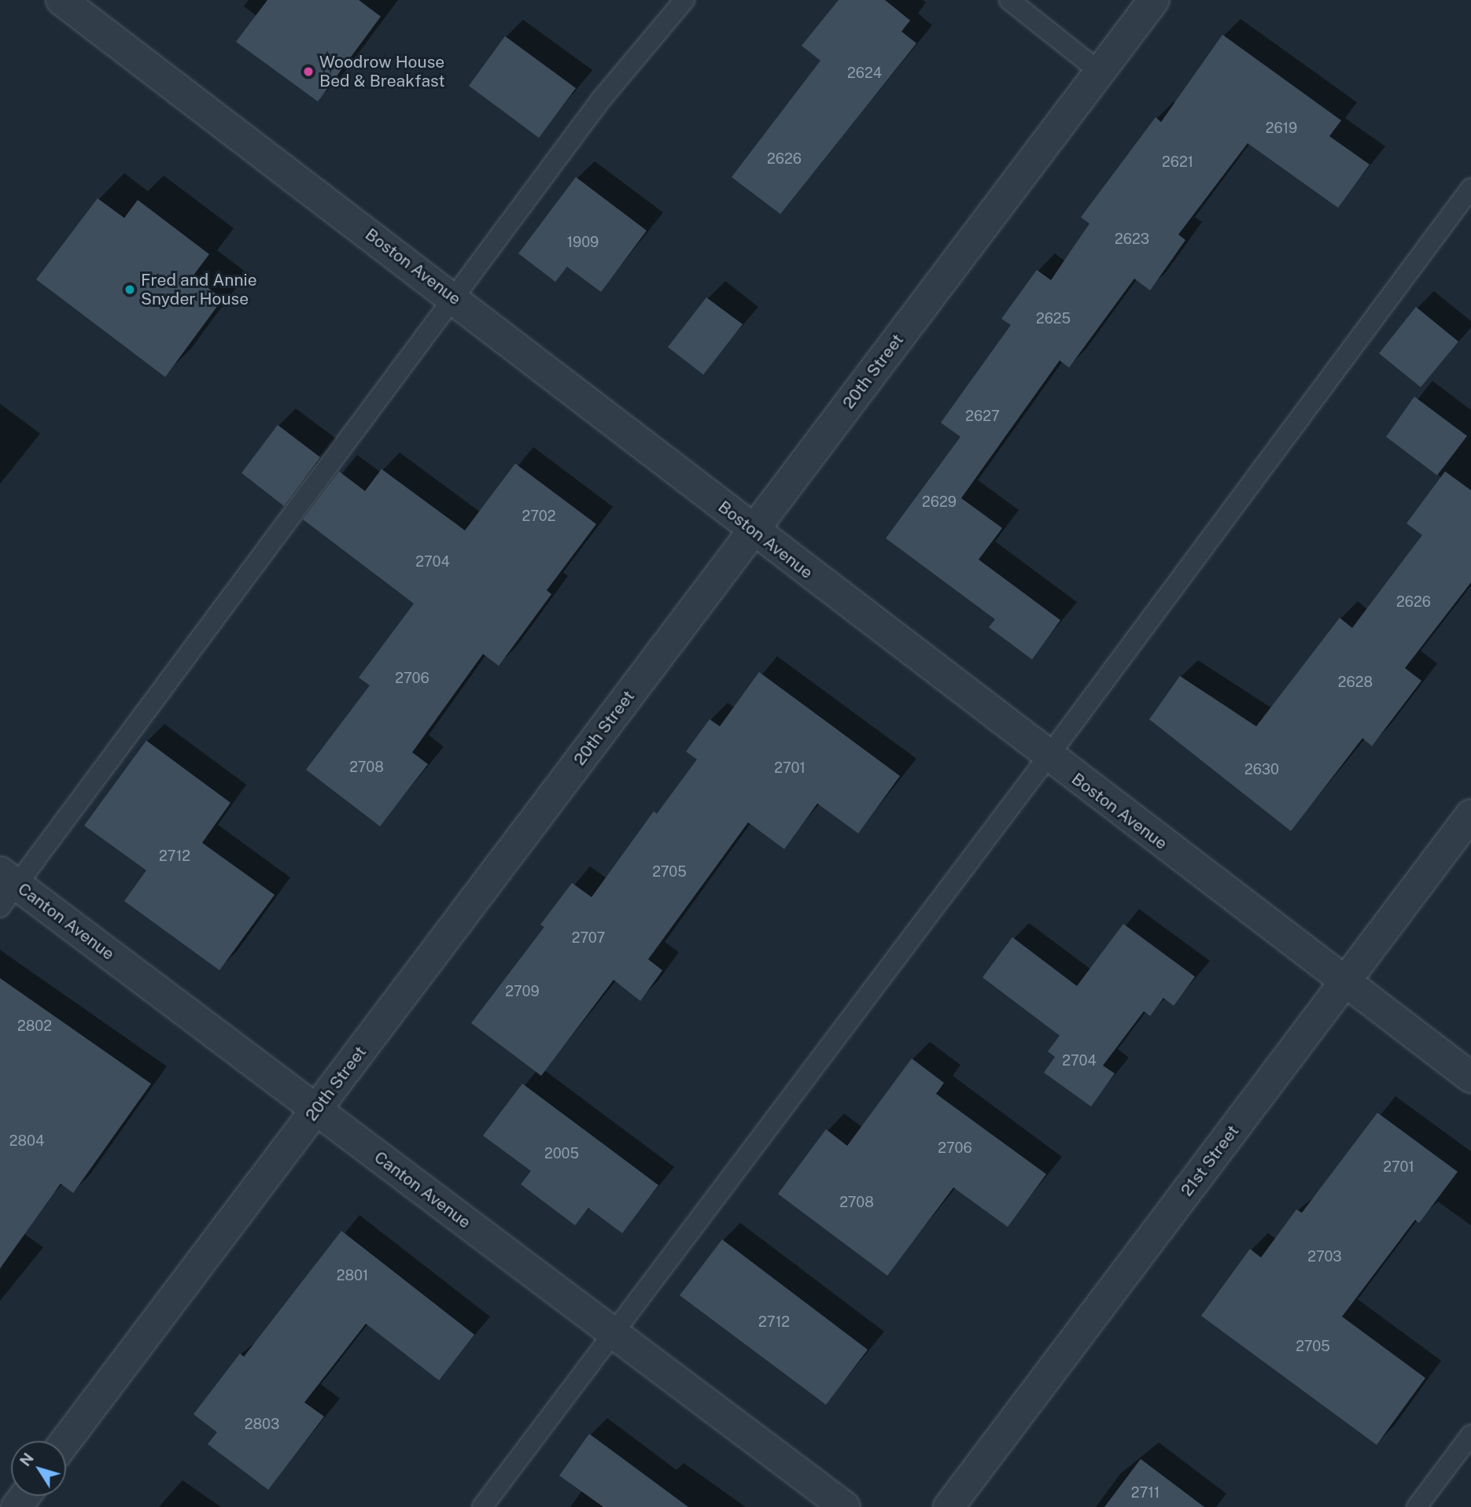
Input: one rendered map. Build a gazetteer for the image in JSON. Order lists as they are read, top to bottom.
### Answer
{
  "streets": {
    "street": [
      "Boston Avenue",
      "20th Street",
      "Canton Avenue",
      "21st Street"
    ]
  },
  "crossings": [
    ["Boston Avenue", "20th Street"],
    ["Boston Avenue", "21st Street"],
    ["20th Street", "Canton Avenue"]
  ],
  "places": ["Woodrow House Bed & Breakfast", "Fred and Annie Snyder House"],
  "house_numbers": [
    "2624",
    "2619",
    "2626",
    "2621",
    "2623",
    "1909",
    "2625",
    "2627",
    "2629",
    "2702",
    "2704",
    "2626",
    "2706",
    "2628",
    "2708",
    "2701",
    "2630",
    "2712",
    "2705",
    "2707",
    "2709",
    "2802",
    "2704",
    "2804",
    "2706",
    "2005",
    "2701",
    "2708",
    "2703",
    "2801",
    "2712",
    "2705",
    "2803",
    "2711"
  ],
  "north": "top left"
}
